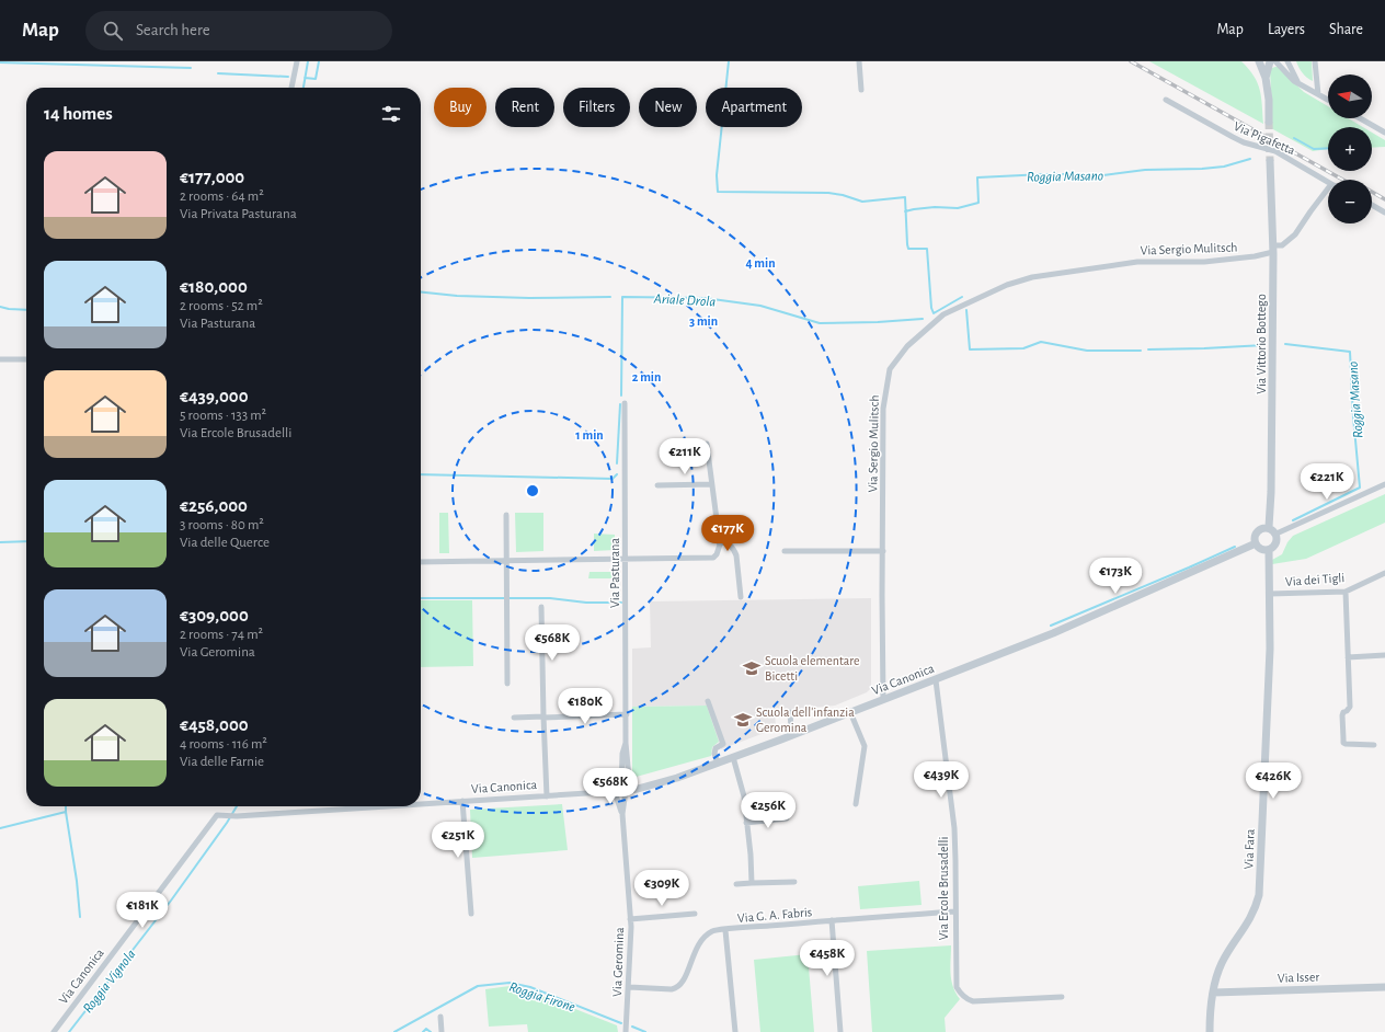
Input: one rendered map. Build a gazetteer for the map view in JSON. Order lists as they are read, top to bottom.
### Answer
{
  "streets": {
    "street": [
      "Via Pigafetta",
      "Via Sergio Mulitsch",
      "Via Vittorio Bottego",
      "Via Pasturana",
      "Via dei Tigli",
      "Via Canonica",
      "Via Fara",
      "Via Ercole Brusadelli",
      "Via G. A. Fabris",
      "Via Geromina",
      "Via Isser"
    ]
  },
  "crossings": [
    ["Via Sergio Mulitsch", "Via Vittorio Bottego"],
    ["Via Sergio Mulitsch", "Via Canonica"],
    ["Via Vittorio Bottego", "Via Canonica"],
    ["Via Vittorio Bottego", "Via Fara"],
    ["Via Pasturana", "Via Canonica"],
    ["Via Pasturana", "Via Geromina"],
    ["Via dei Tigli", "Via Fara"],
    ["Via Canonica", "Via Fara"],
    ["Via Canonica", "Via Ercole Brusadelli"],
    ["Via Canonica", "Via Geromina"],
    ["Via Fara", "Via Isser"],
    ["Via Ercole Brusadelli", "Via G. A. Fabris"],
    ["Via G. A. Fabris", "Via Geromina"]
  ],
  "water": [
    "Roggia Masano",
    "Ariale Drola",
    "Roggia Vignola",
    "Roggia Firone"
  ],
  "places": {
    "school or university": ["Scuola elementare Bicetti", "Scuola dell'infanzia Geromina"]
  },
  "north": "left",
  "page": {
    "header": "Map",
    "search": "Search here",
    "nav": ["Map", "Layers", "Share"],
    "map_buttons": ["+", "−"],
    "chip": [
      "Buy",
      "Rent",
      "Filters",
      "New",
      "Apartment"
    ],
    "heading": "14 homes",
    "list": [
      {
        "name": "€177,000",
        "note": "2 rooms · 64 m² · Via Privata Pasturana"
      },
      {
        "name": "€180,000",
        "note": "2 rooms · 52 m² · Via Pasturana"
      },
      {
        "name": "€439,000",
        "note": "5 rooms · 133 m² · Via Ercole Brusadelli"
      },
      {
        "name": "€256,000",
        "note": "3 rooms · 80 m² · Via delle Querce"
      },
      {
        "name": "€309,000",
        "note": "2 rooms · 74 m² · Via Geromina"
      },
      {
        "name": "€458,000",
        "note": "4 rooms · 116 m² · Via delle Farnie"
      }
    ],
    "price": [
      "€211K",
      "€221K",
      "€177K",
      "€173K",
      "€568K",
      "€180K",
      "€439K",
      "€426K",
      "€568K",
      "€256K",
      "€251K",
      "€309K",
      "€181K",
      "€458K"
    ]
  },
  "rings": [
    "4 min",
    "3 min",
    "2 min",
    "1 min"
  ]
}
